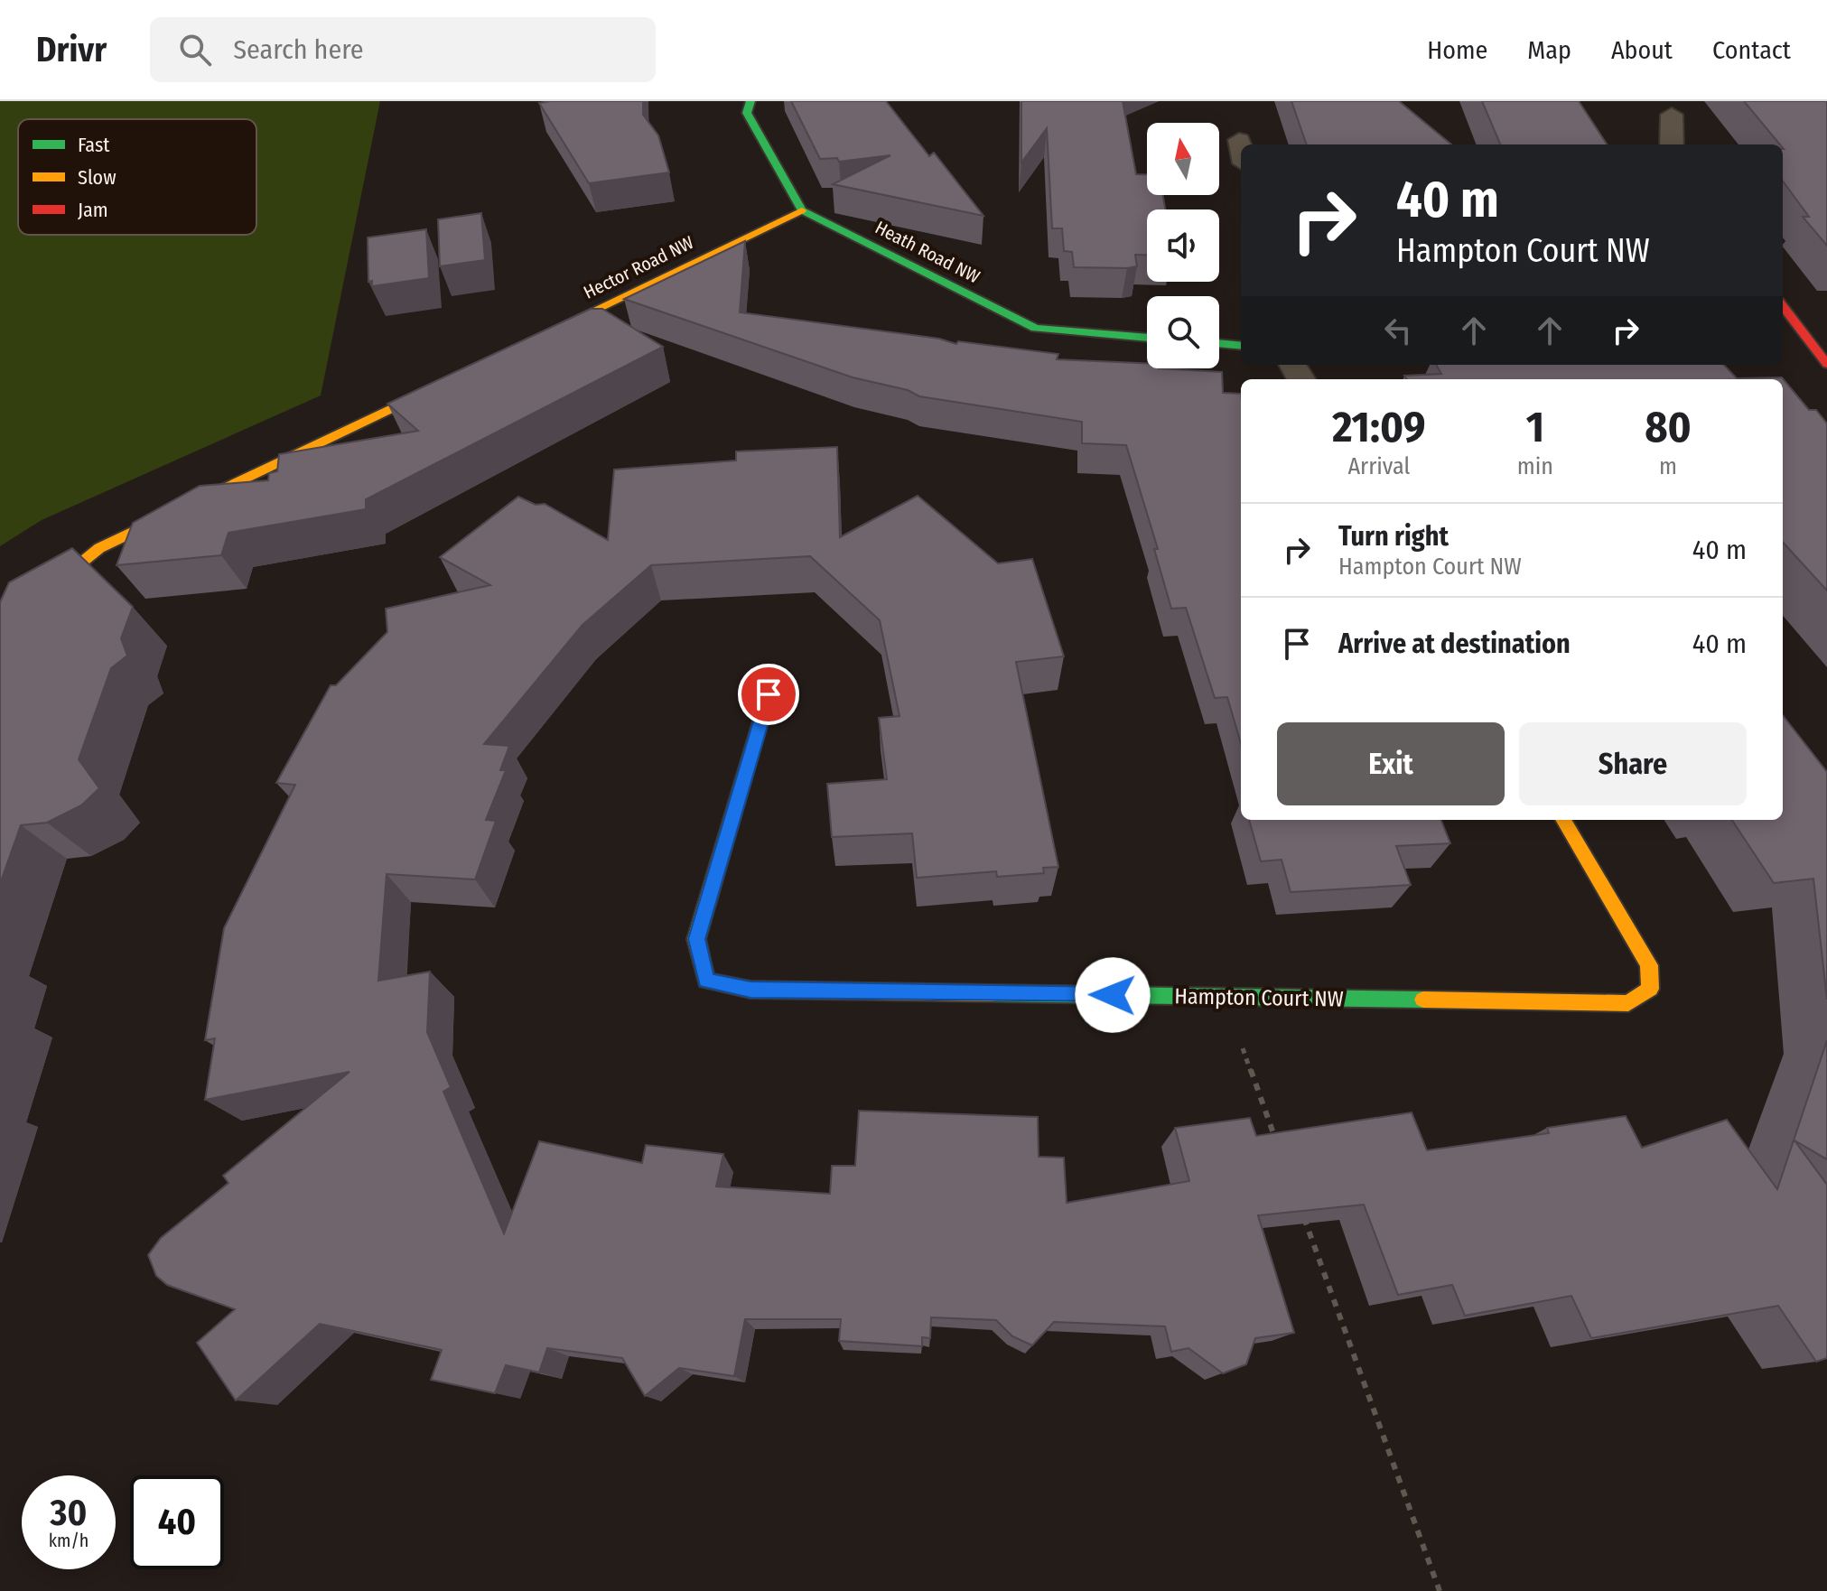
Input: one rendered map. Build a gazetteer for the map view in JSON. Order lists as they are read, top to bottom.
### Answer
{
  "streets": {
    "street": ["Heath Road NW", "Hector Road NW", "Hampton Court NW"]
  },
  "crossings": [
    ["Heath Road NW", "Hector Road NW"]
  ],
  "legend": ["Fast", "Slow", "Jam"],
  "north": "top",
  "page": {
    "header": "Drivr",
    "search": "Search here",
    "nav": [
      "Home",
      "Map",
      "About",
      "Contact"
    ],
    "turn": ["40 m", "Hampton Court NW"],
    "eta": [
      "21:09",
      "Arrival",
      "1",
      "min",
      "80",
      "m"
    ],
    "list": [
      {
        "name": "Turn right",
        "note": "Hampton Court NW",
        "value": "40 m"
      },
      {
        "name": "Arrive at destination",
        "value": "40 m"
      }
    ],
    "buttons": ["Exit", "Share"],
    "speed": "30 km/h",
    "limit": "40"
  }
}
